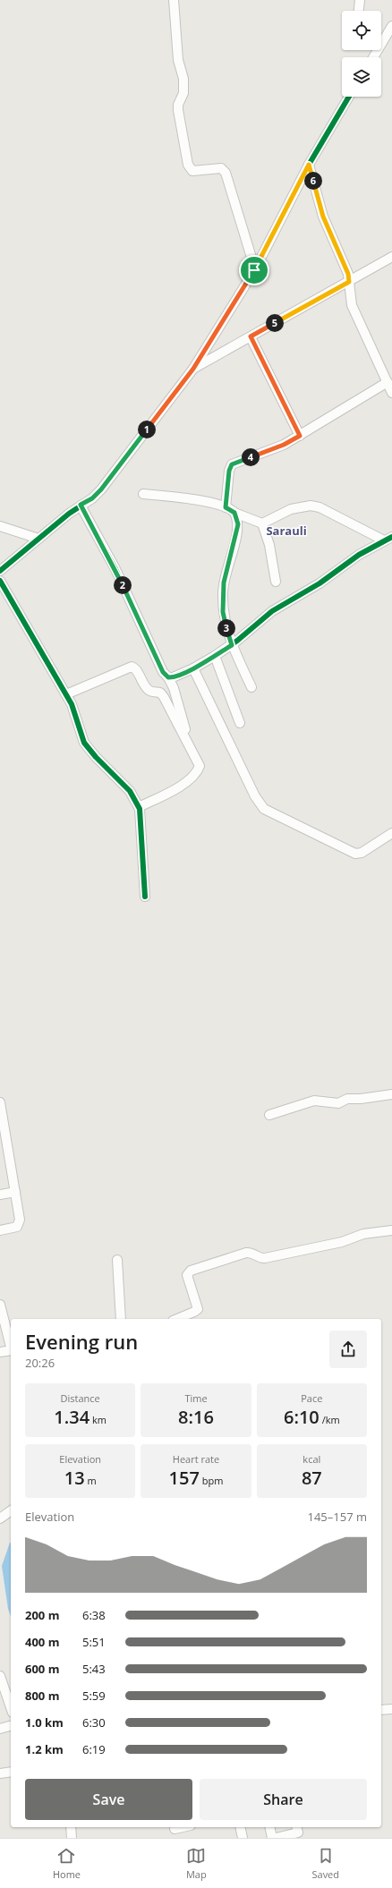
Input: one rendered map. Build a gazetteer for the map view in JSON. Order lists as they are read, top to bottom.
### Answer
{
  "districts": ["Sarauli"],
  "page": {
    "pins": [
      "6",
      "5",
      "1",
      "4",
      "2",
      "3"
    ],
    "heading": ["Evening run", "20:26"],
    "stats": [
      ["Distance", "1.34 km"],
      ["Time", "8:16"],
      ["Pace", "6:10 /km"],
      ["Elevation", "13 m"],
      ["Heart rate", "157 bpm"],
      ["kcal", "87"]
    ],
    "chart": ["Elevation", "145–157 m"],
    "list": [
      {
        "name": "200 m",
        "note": "6:38"
      },
      {
        "name": "400 m",
        "note": "5:51"
      },
      {
        "name": "600 m",
        "note": "5:43"
      },
      {
        "name": "800 m",
        "note": "5:59"
      },
      {
        "name": "1.0 km",
        "note": "6:30"
      },
      {
        "name": "1.2 km",
        "note": "6:19"
      }
    ],
    "buttons": ["Save", "Share"],
    "tabs": ["Home", "Map", "Saved"]
  }
}
